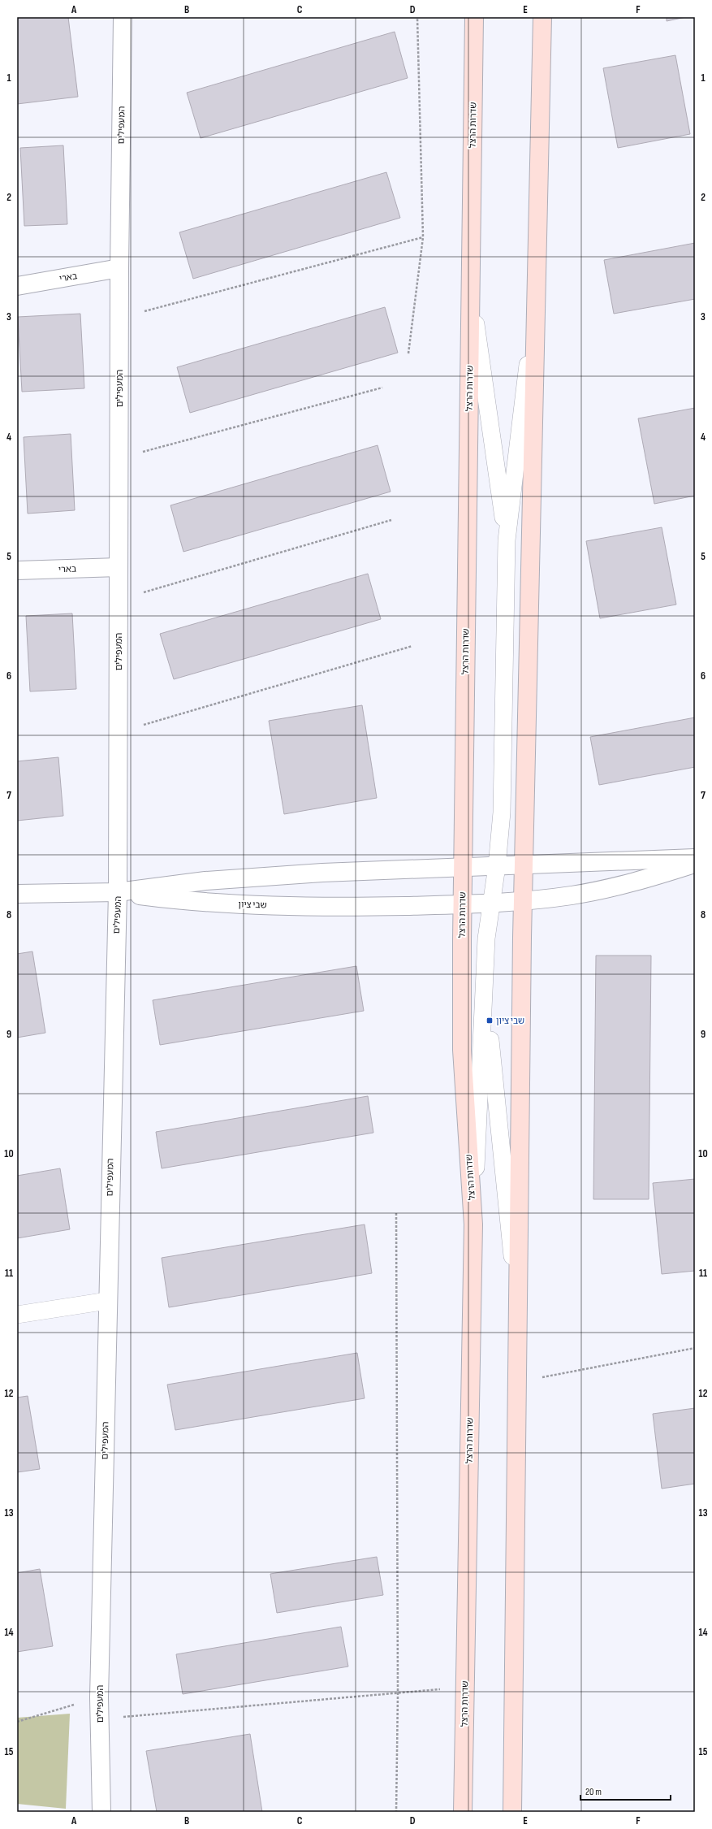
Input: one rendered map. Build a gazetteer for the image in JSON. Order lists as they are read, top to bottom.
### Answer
{
  "streets": {
    "main road": ["שדרות הרצל"],
    "street": ["המעפילים", "בארי", "שבי ציון"]
  },
  "crossings": [
    ["המעפילים", "בארי"],
    ["המעפילים", "שבי ציון"],
    ["שדרות הרצל", "שבי ציון"]
  ],
  "places": {
    "transit": ["שבי ציון"]
  },
  "scale_bar": "20 m",
  "grid": {
    "columns": [
      "A",
      "B",
      "C",
      "D",
      "E",
      "F"
    ],
    "rows": [
      "1",
      "2",
      "3",
      "4",
      "5",
      "6",
      "7",
      "8",
      "9",
      "10",
      "11",
      "12",
      "13",
      "14",
      "15"
    ]
  }
}
